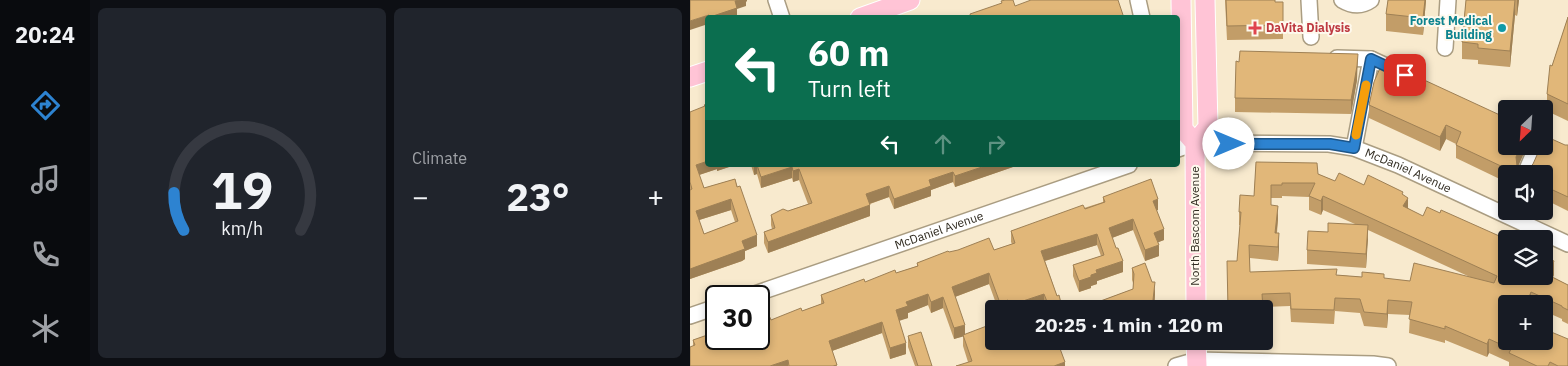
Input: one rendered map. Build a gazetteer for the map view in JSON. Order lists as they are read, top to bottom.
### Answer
{
  "streets": {
    "main road": ["North Bascom Avenue"],
    "street": ["McDaniel Avenue"]
  },
  "crossings": [
    ["McDaniel Avenue", "North Bascom Avenue"]
  ],
  "places": {
    "health": ["DaVita Dialysis"],
    "other": ["Forest Medical Building"]
  },
  "north": "bottom left",
  "page": {
    "tabs": "20:24",
    "tile": "Climate",
    "turn": ["60 m", "Turn left"],
    "map_buttons": "+",
    "heat": ["−", "23°", "+"],
    "limit": "30",
    "trip": "20:25 · 1 min · 120 m",
    "gauge": ["19", "km/h"]
  }
}
